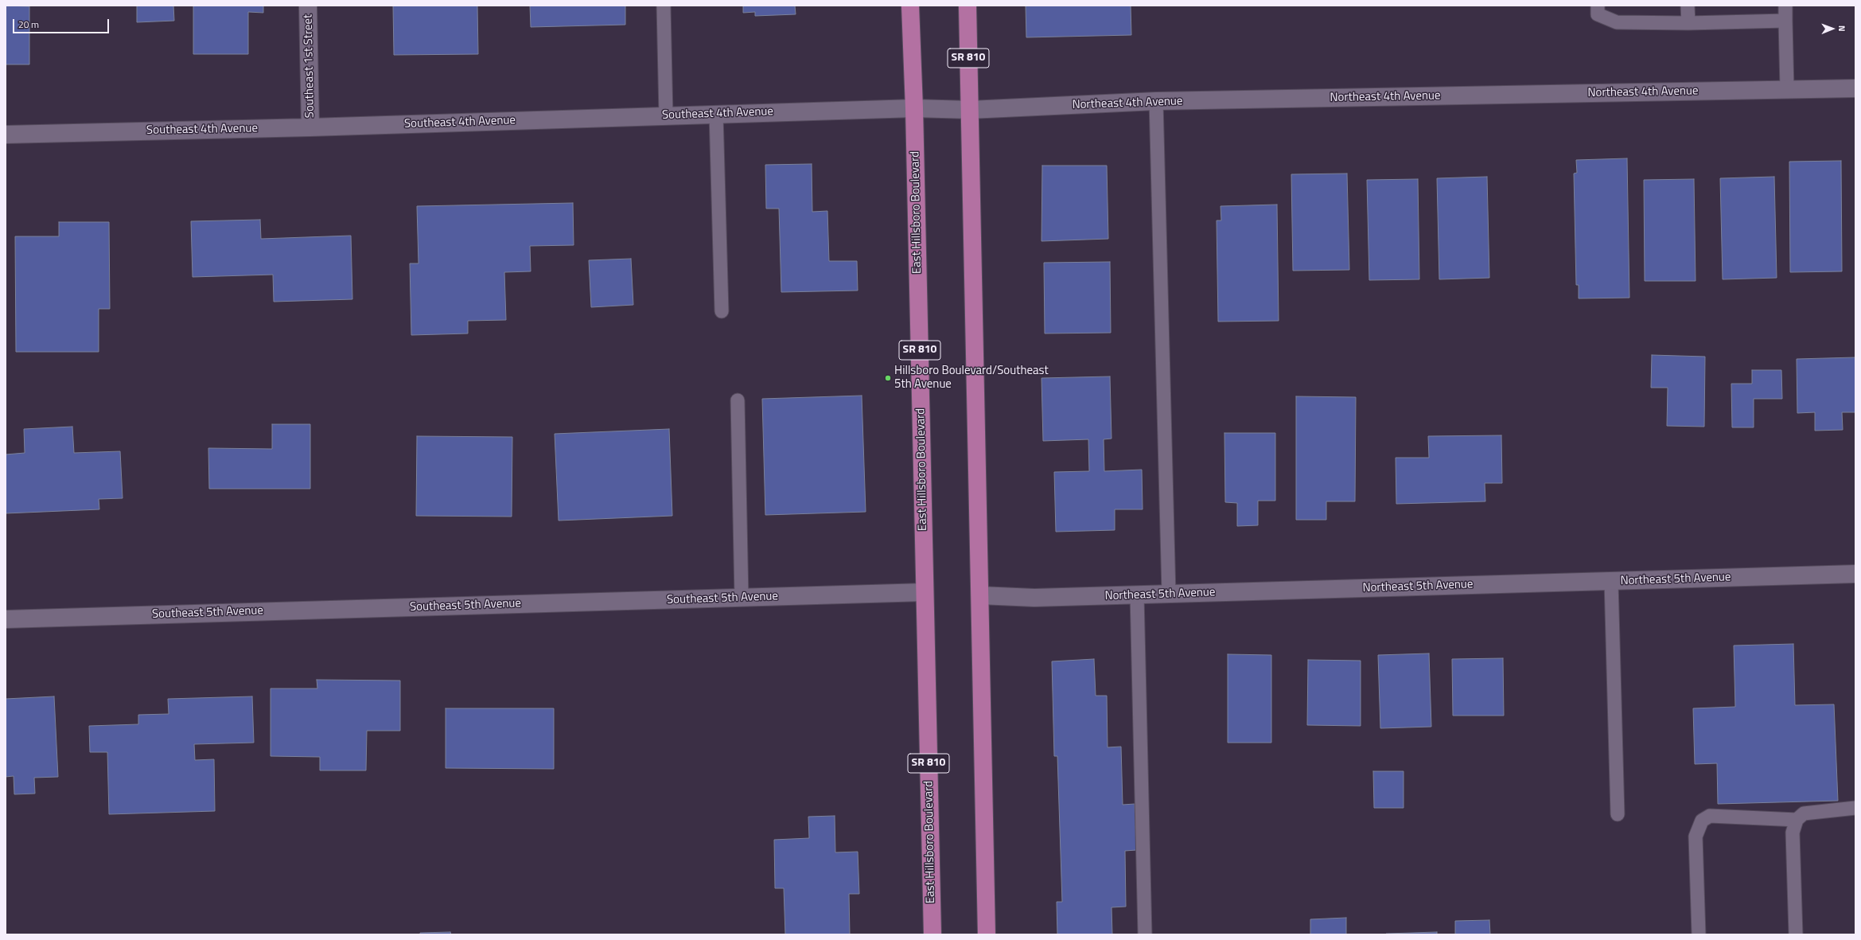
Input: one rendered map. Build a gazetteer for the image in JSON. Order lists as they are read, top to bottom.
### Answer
{
  "streets": {
    "main road": ["SR 810", "East Hillsboro Boulevard"],
    "street": [
      "Southeast 1st Street",
      "Northeast 4th Avenue",
      "Southeast 4th Avenue",
      "Northeast 5th Avenue",
      "Southeast 5th Avenue"
    ]
  },
  "crossings": [
    ["SR 810", "Northeast 4th Avenue"],
    ["SR 810", "Northeast 5th Avenue"],
    ["Southeast 1st Street", "Southeast 4th Avenue"],
    ["Northeast 4th Avenue", "Southeast 4th Avenue"],
    ["Northeast 4th Avenue", "East Hillsboro Boulevard"],
    ["Southeast 4th Avenue", "East Hillsboro Boulevard"],
    ["East Hillsboro Boulevard", "Southeast 5th Avenue"]
  ],
  "places": ["Hillsboro Boulevard/Southeast 5th Avenue"],
  "scale_bar": "20 m",
  "north": "right"
}
